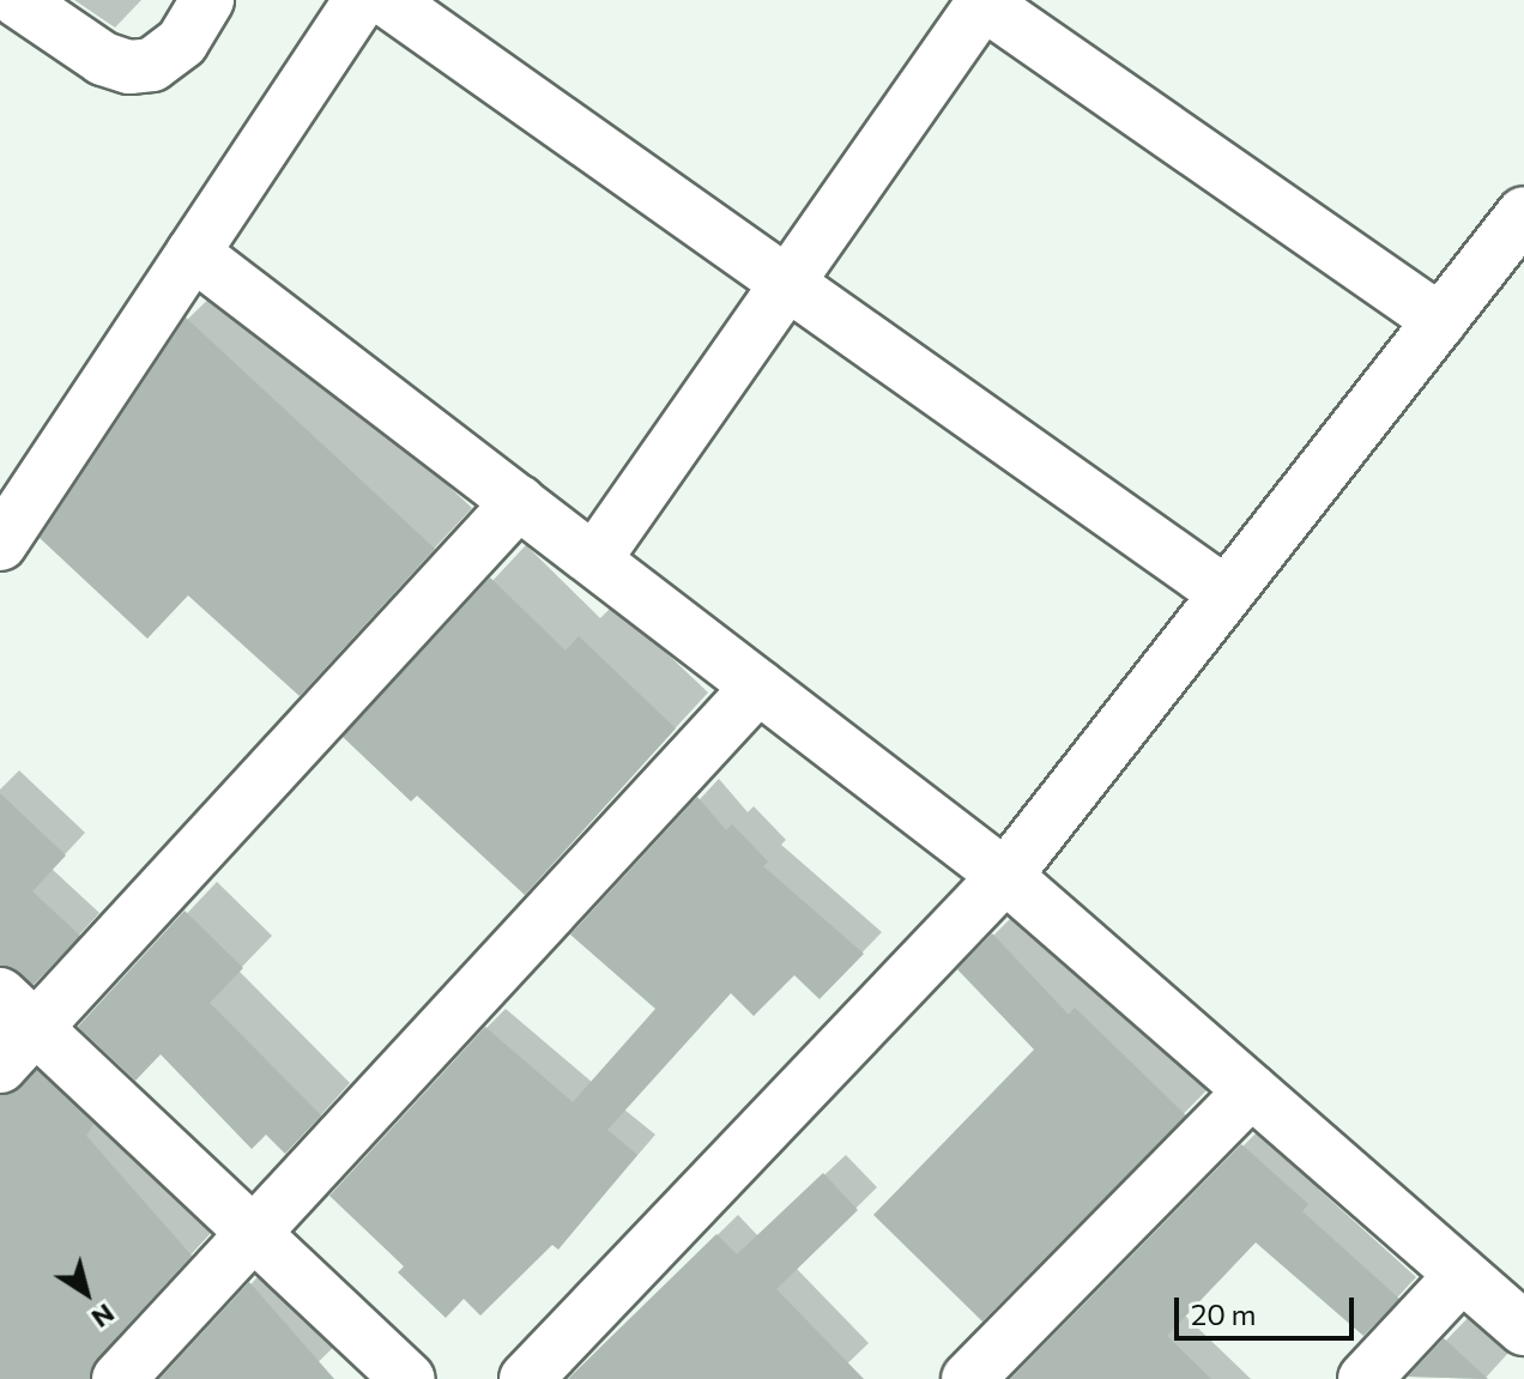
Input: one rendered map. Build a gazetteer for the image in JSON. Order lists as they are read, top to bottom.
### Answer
{
  "scale_bar": "20 m",
  "north": "bottom right"
}
